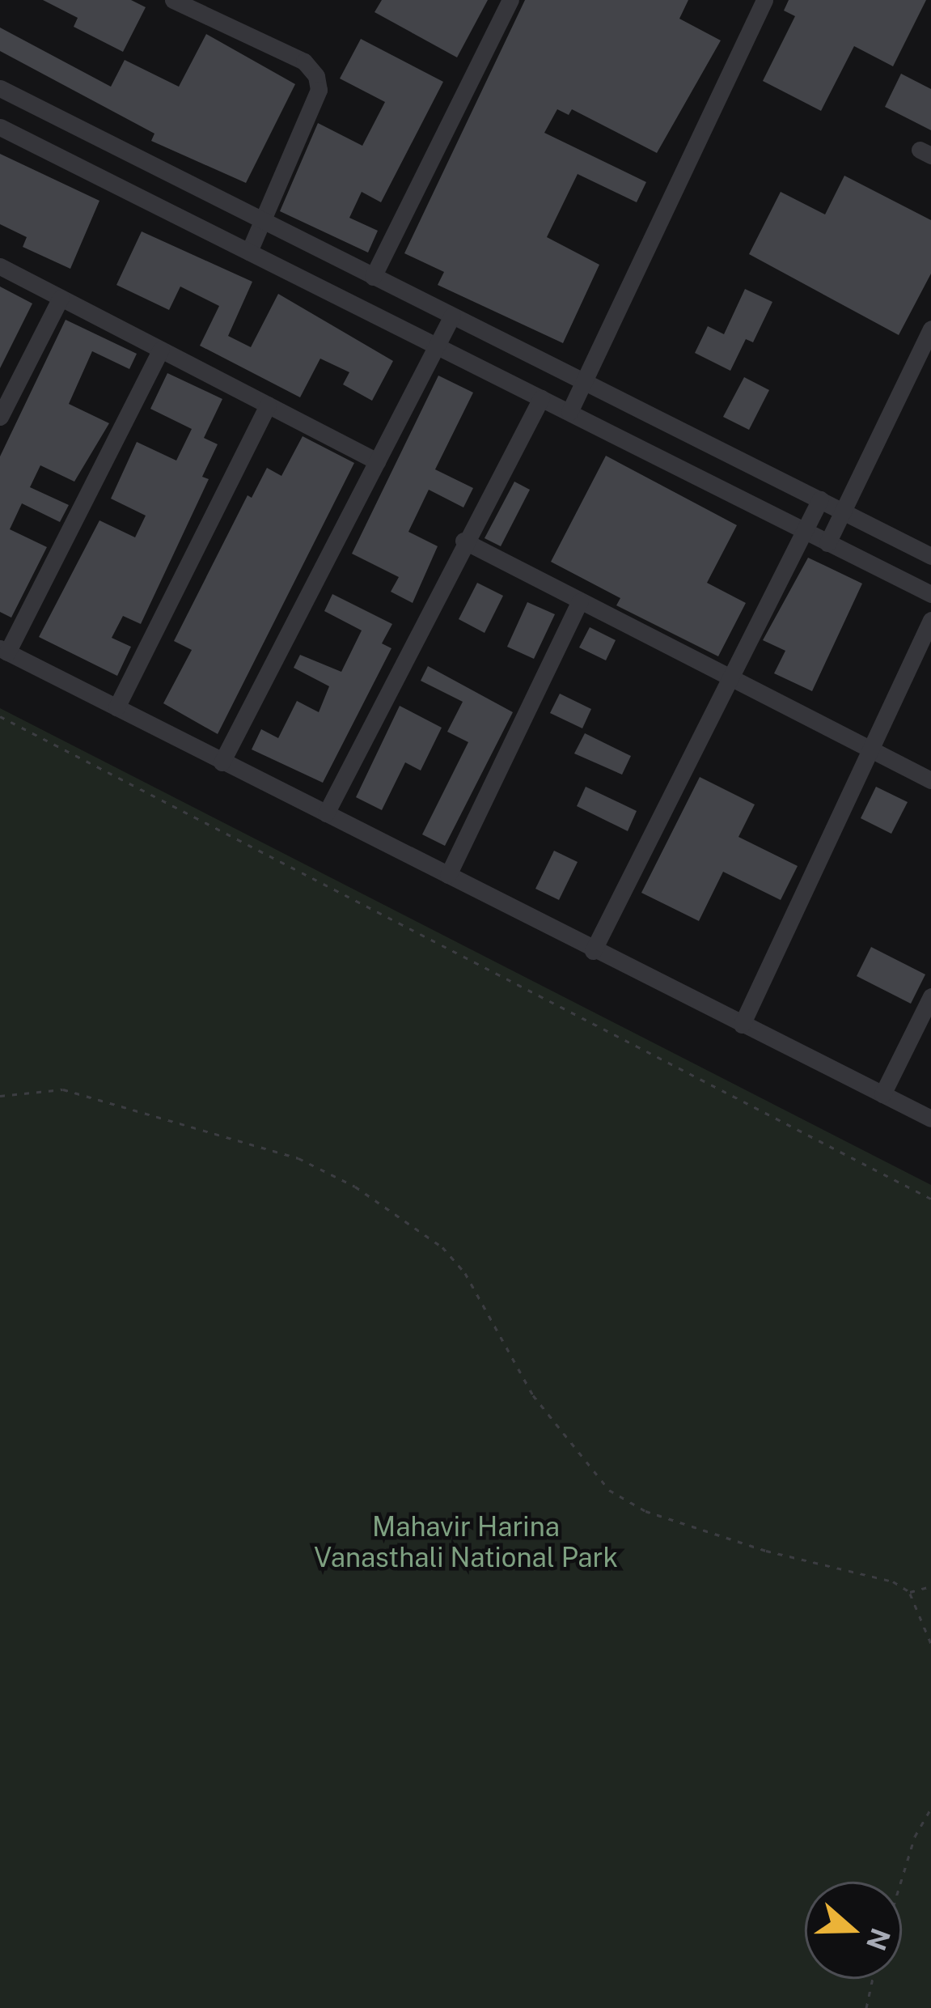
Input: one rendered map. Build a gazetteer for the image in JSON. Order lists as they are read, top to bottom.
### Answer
{
  "parks": ["Mahavir Harina Vanasthali National Park"],
  "north": "right"
}
